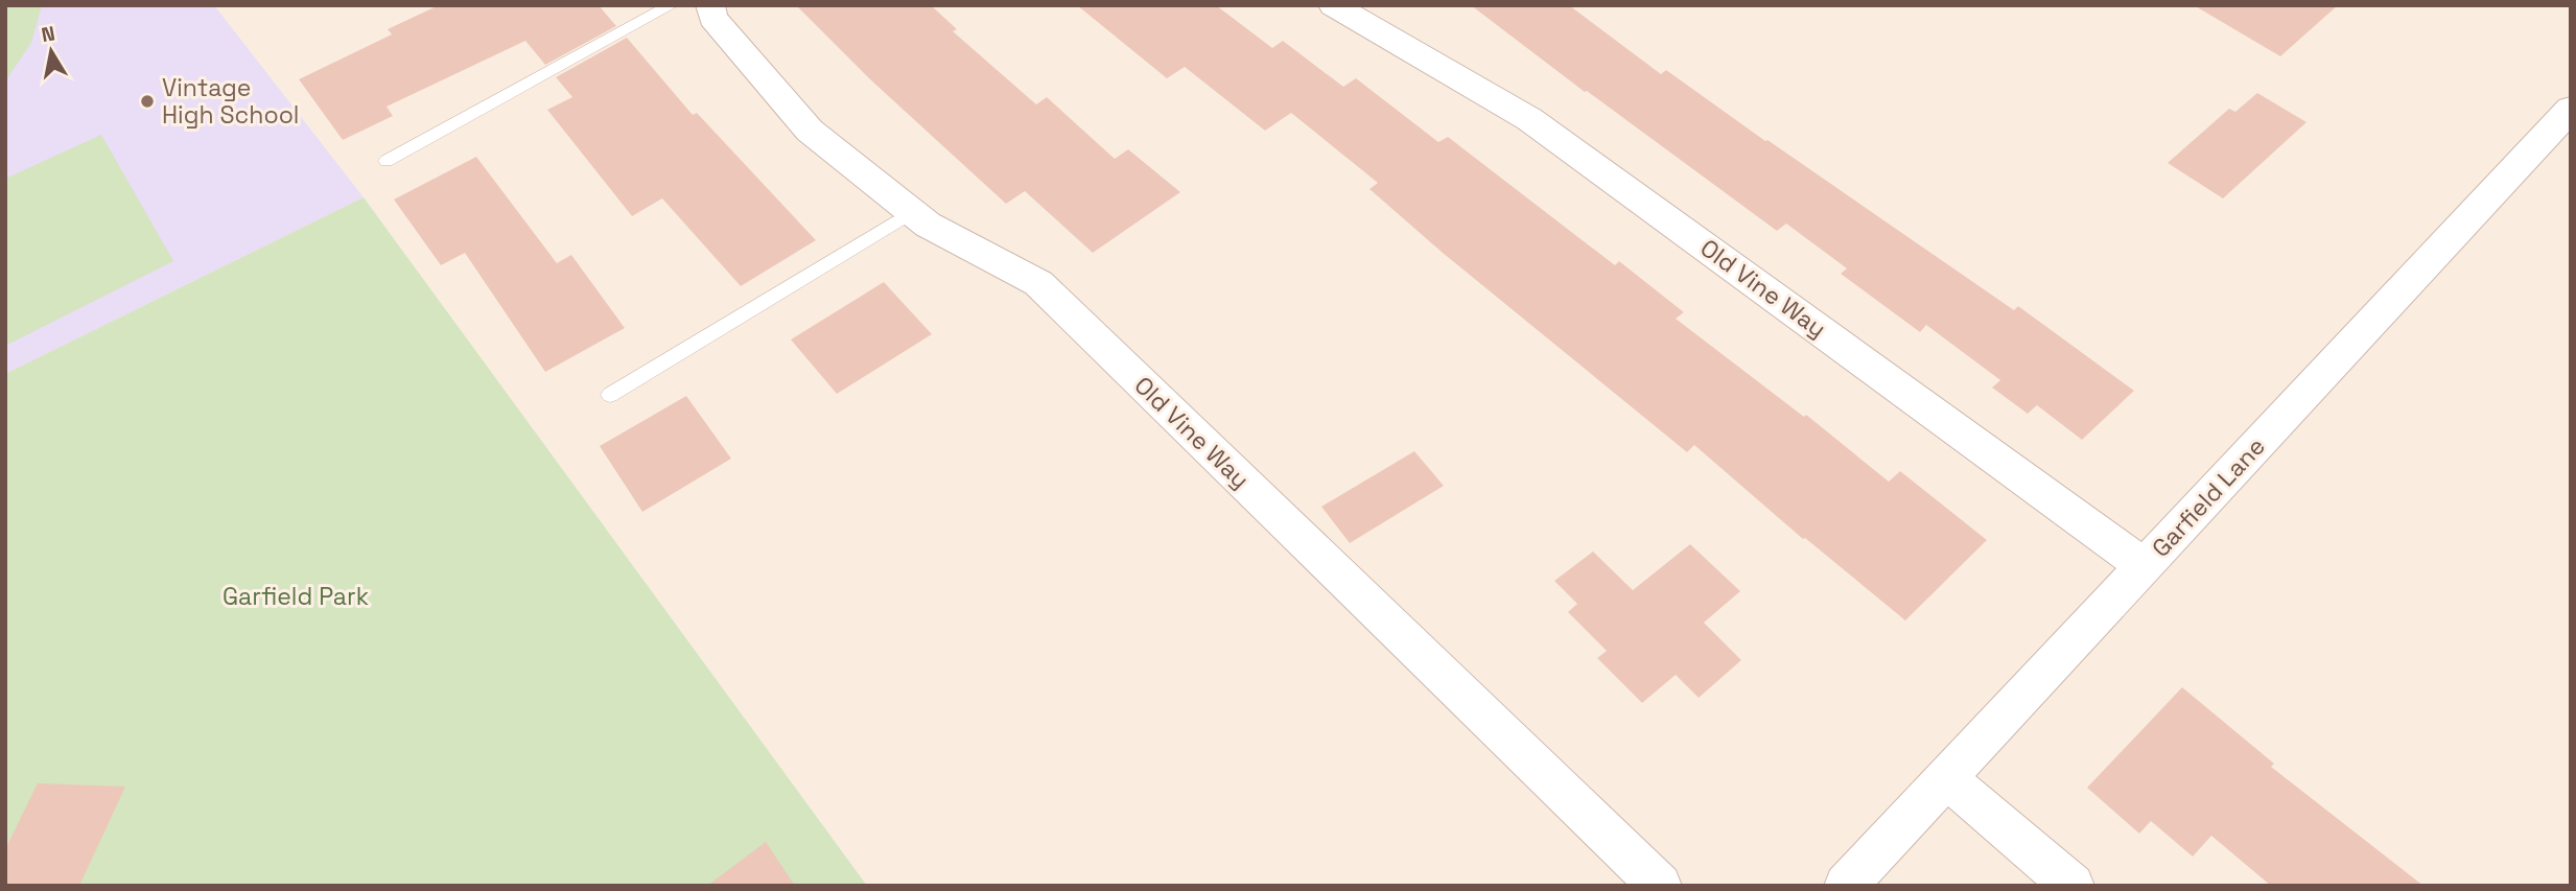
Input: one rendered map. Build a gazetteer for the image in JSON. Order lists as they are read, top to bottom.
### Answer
{
  "streets": {
    "street": ["Old Vine Way", "Garfield Lane"]
  },
  "crossings": [
    ["Old Vine Way", "Garfield Lane"]
  ],
  "parks": ["Garfield Park"],
  "places": ["Vintage High School"],
  "north": "top"
}
